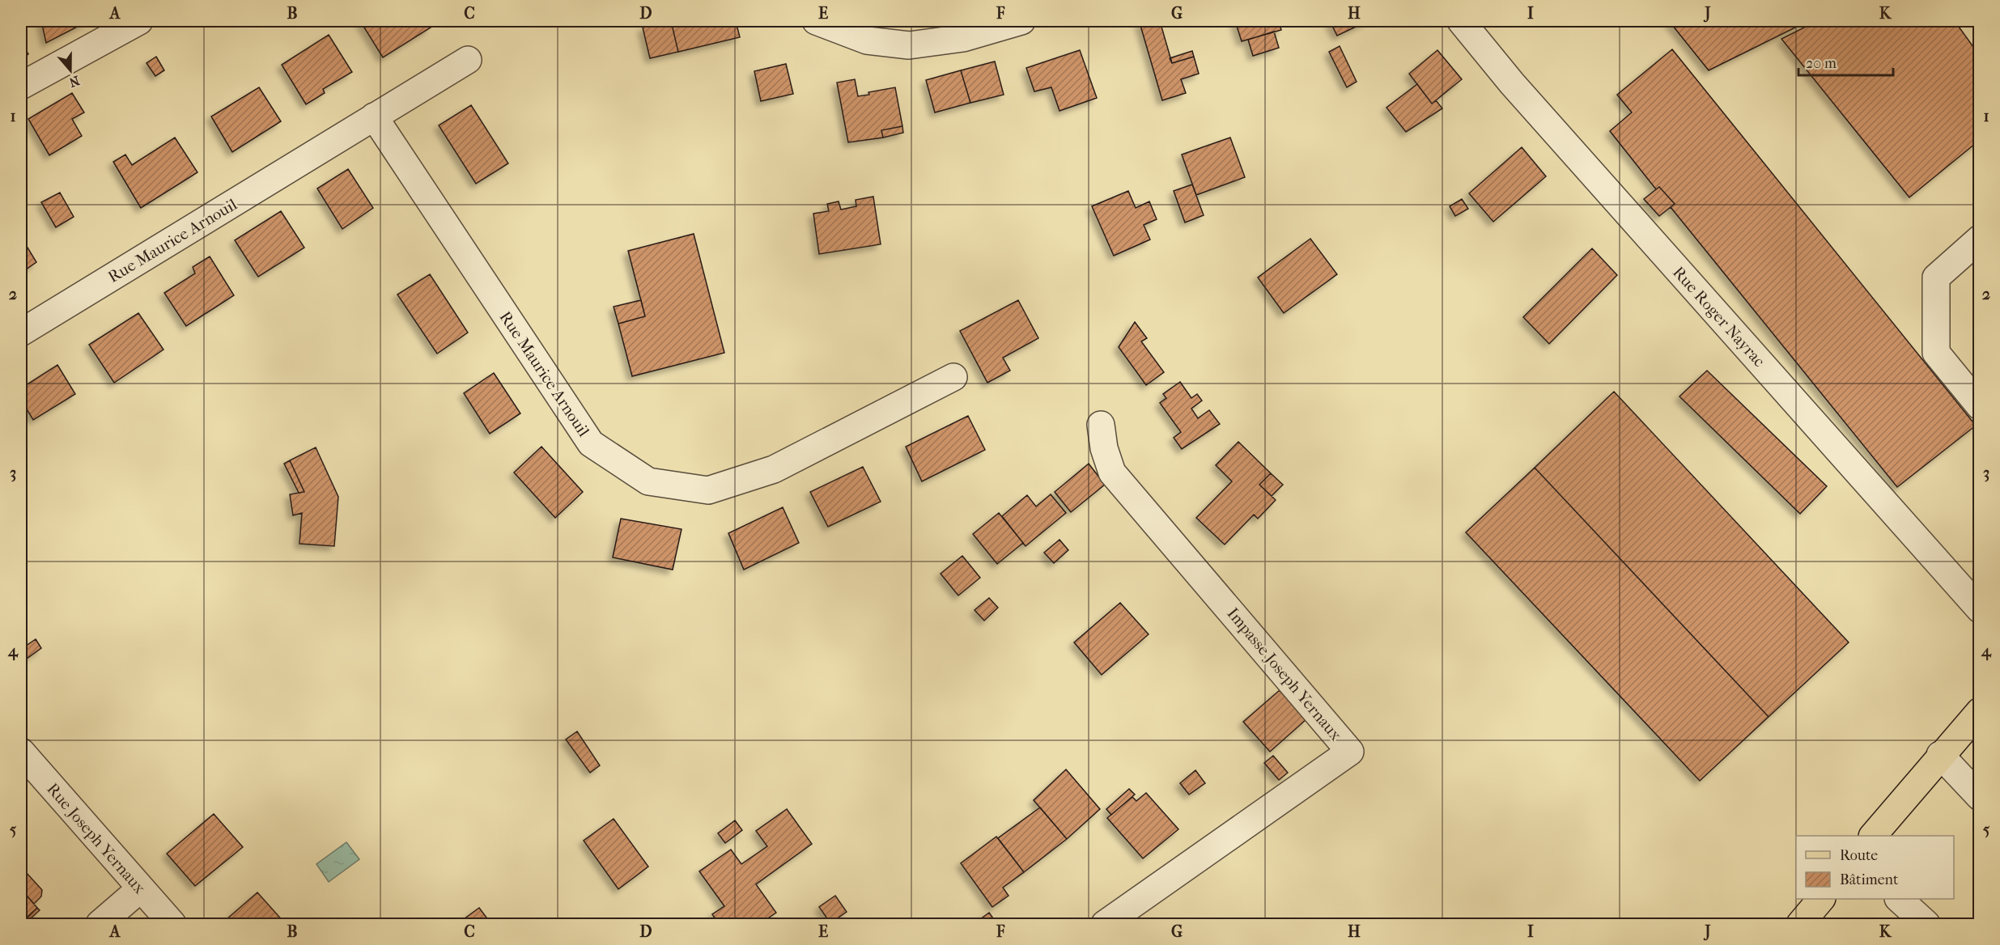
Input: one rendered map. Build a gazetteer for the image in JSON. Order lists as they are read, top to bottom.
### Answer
{
  "streets": {
    "street": [
      "Rue Maurice Arnouil",
      "Rue Roger Nayrac",
      "Impasse Joseph Yernaux",
      "Rue Joseph Yernaux"
    ]
  },
  "legend": ["Route", "Bâtiment"],
  "scale_bar": "20 m",
  "north": "bottom",
  "grid": {
    "columns": [
      "A",
      "B",
      "C",
      "D",
      "E",
      "F",
      "G",
      "H",
      "I",
      "J",
      "K"
    ],
    "rows": [
      "1",
      "2",
      "3",
      "4",
      "5"
    ]
  }
}
